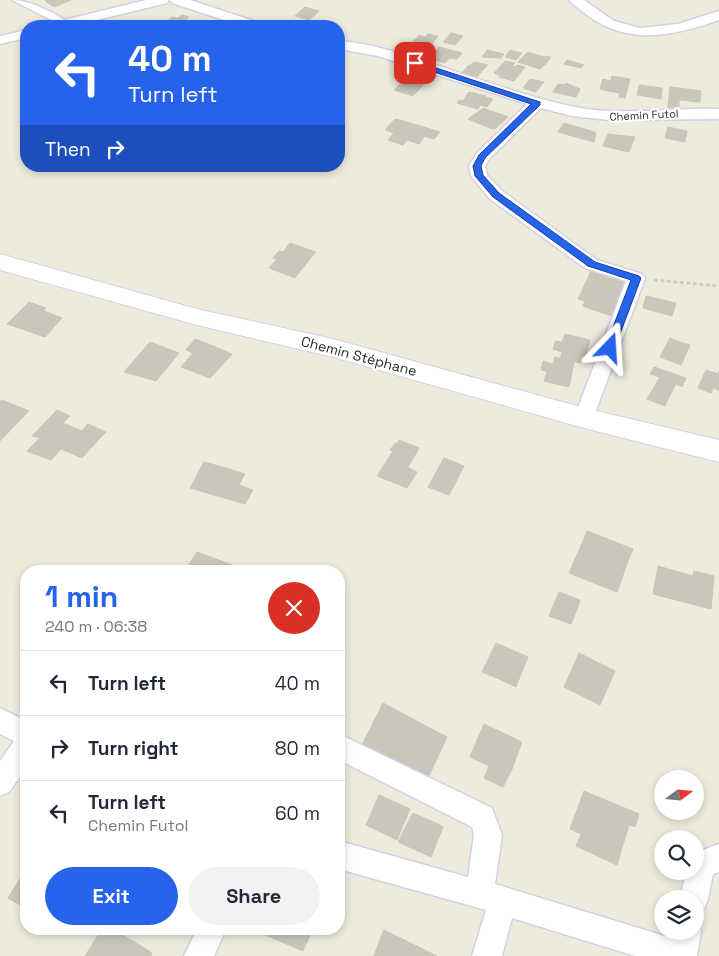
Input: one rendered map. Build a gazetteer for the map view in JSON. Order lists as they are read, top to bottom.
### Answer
{
  "streets": {
    "main road": ["Chemin Stéphane"],
    "street": ["Chemin Futol"]
  },
  "north": "right",
  "page": {
    "turn": ["40 m", "Turn left"],
    "then": "Then",
    "heading": ["1 min", "240 m · 06:38"],
    "list": [
      {
        "name": "Turn left",
        "value": "40 m"
      },
      {
        "name": "Turn right",
        "value": "80 m"
      },
      {
        "name": "Turn left",
        "note": "Chemin Futol",
        "value": "60 m"
      }
    ],
    "buttons": ["Exit", "Share"]
  }
}
